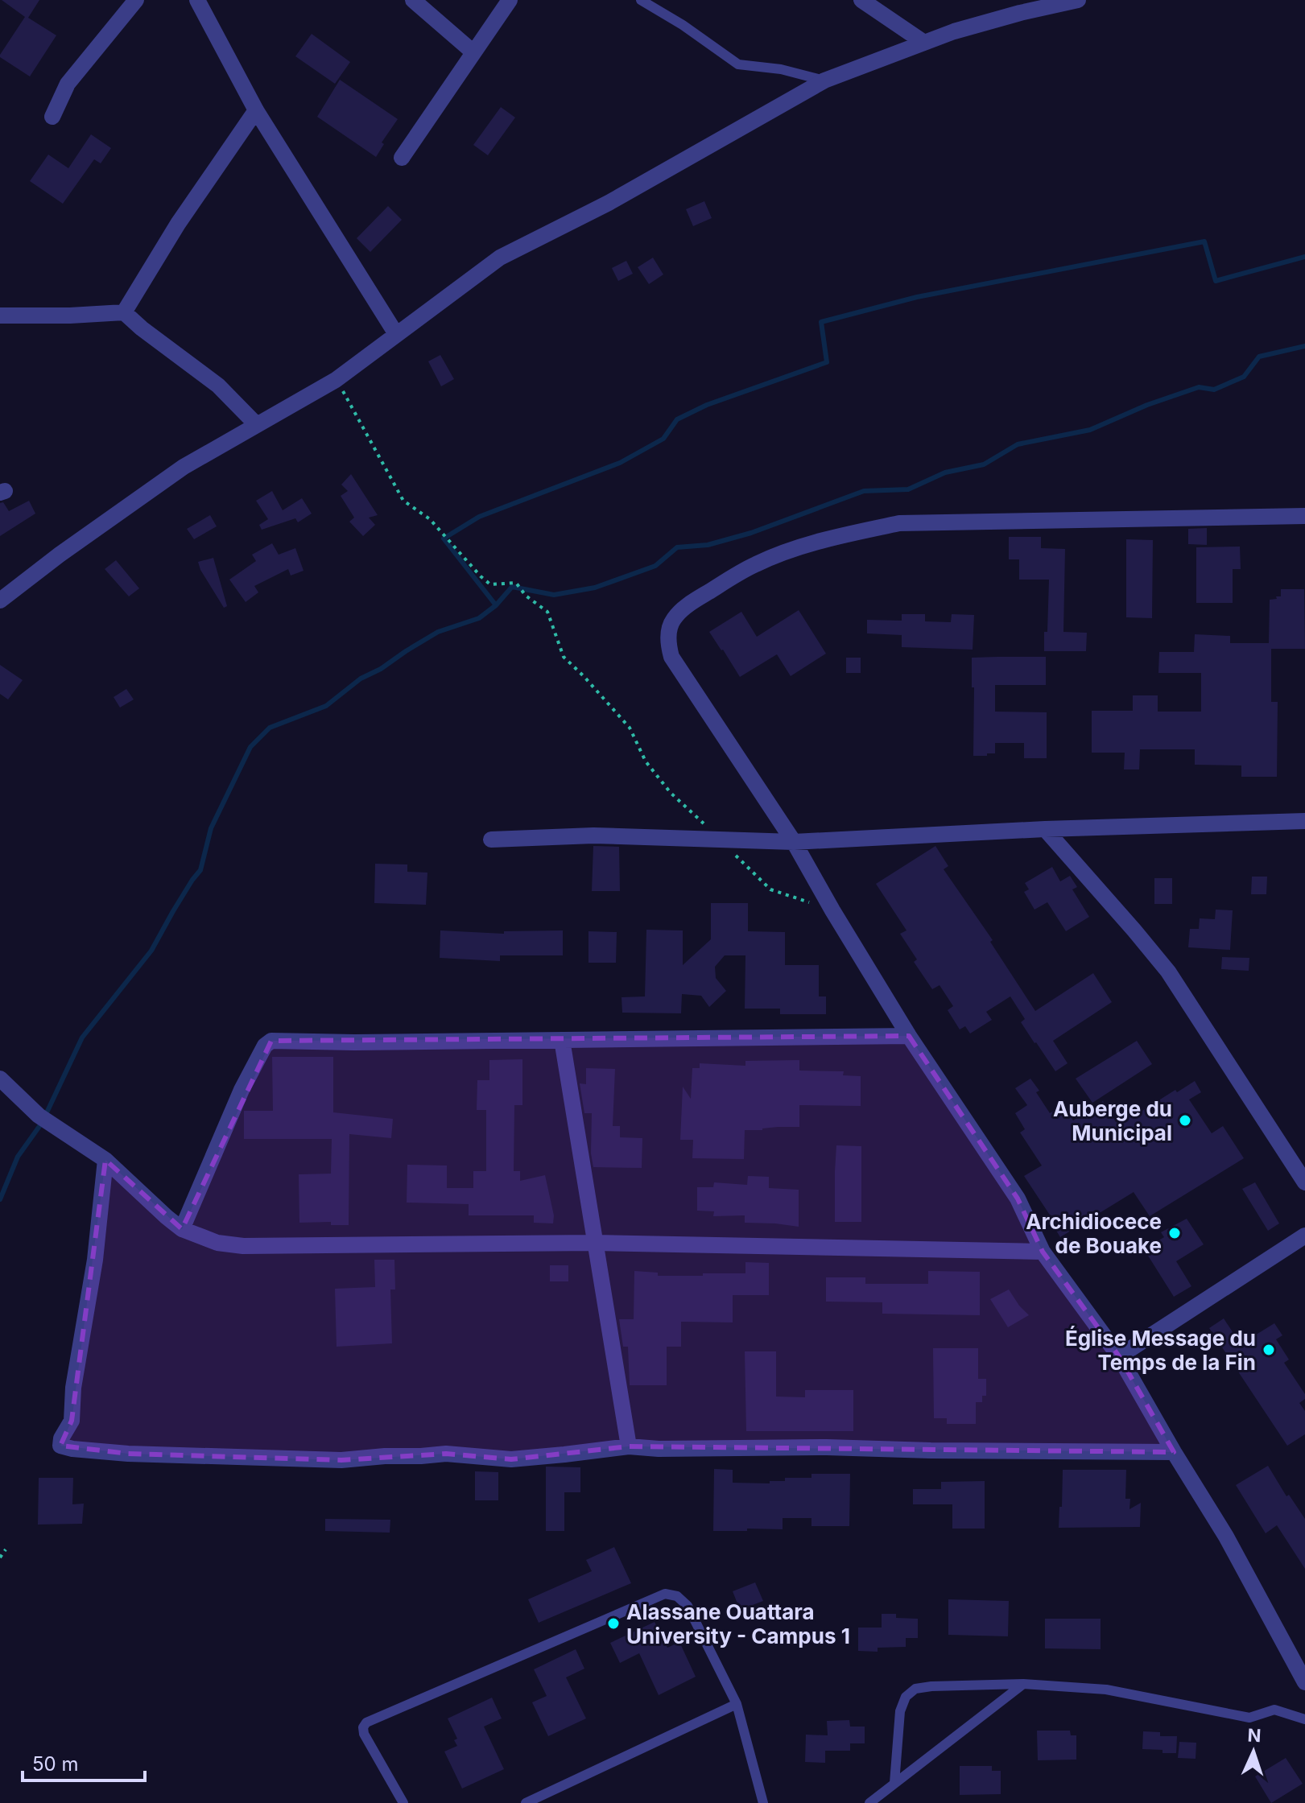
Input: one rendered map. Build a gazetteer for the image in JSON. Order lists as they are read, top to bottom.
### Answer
{
  "places": [
    "Auberge du Municipal",
    "Archidiocece de Bouake",
    "Église Message du Temps de la Fin",
    "Alassane Ouattara University - Campus 1"
  ],
  "scale_bar": "50 m",
  "north": "top"
}
